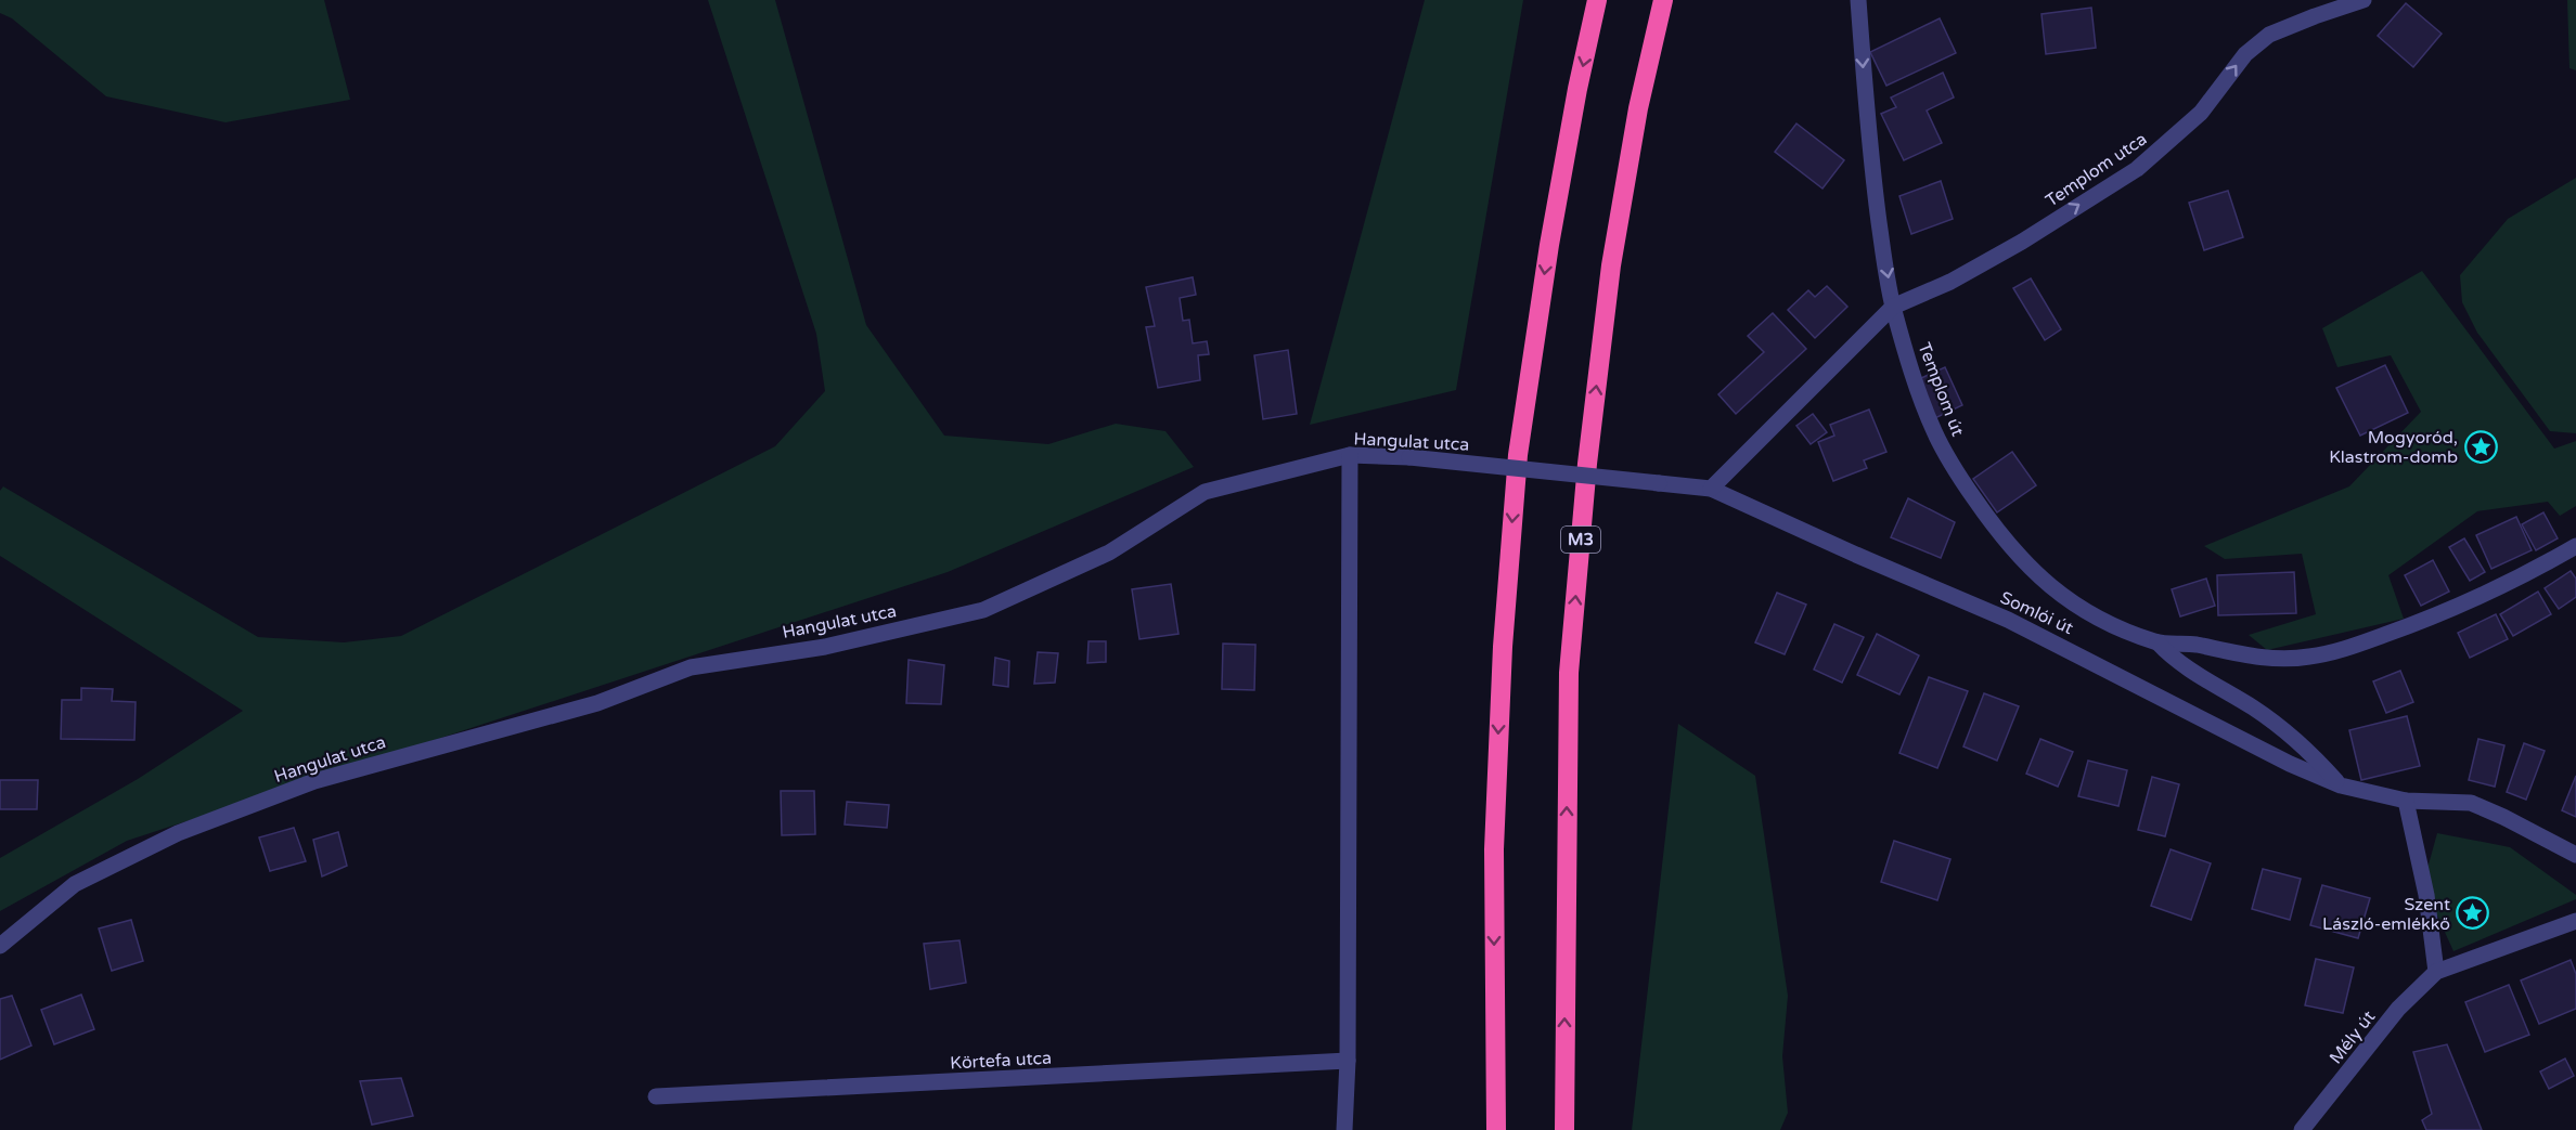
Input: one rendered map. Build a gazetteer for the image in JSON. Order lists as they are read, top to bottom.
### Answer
{
  "streets": {
    "highway": ["M3"],
    "street": [
      "Templom utca",
      "Templom út",
      "Hangulat utca",
      "Somlói út",
      "Mély út",
      "Körtefa utca"
    ]
  },
  "crossings": [
    ["Templom utca", "Templom út"],
    ["Templom utca", "Hangulat utca"],
    ["Templom utca", "Somlói út"],
    ["Templom út", "Somlói út"],
    ["Hangulat utca", "Somlói út"]
  ],
  "one_way": ["Templom utca"],
  "places": {
    "place": ["Mogyoród, Klastrom-domb", "Szent László-emlékkő"]
  }
}
